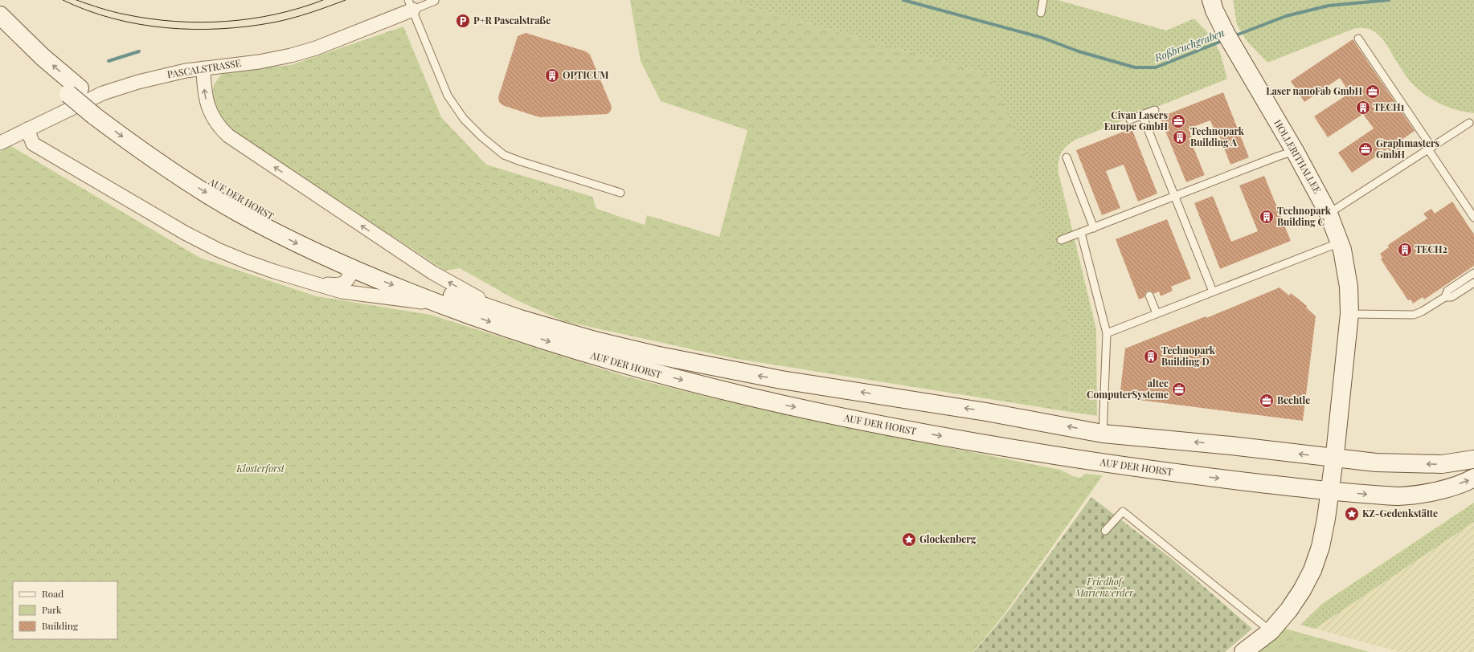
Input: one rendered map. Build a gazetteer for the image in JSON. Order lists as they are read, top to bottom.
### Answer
{
  "streets": {
    "street": ["PASCALSTRASSE", "HOLLERITHALLEE", "AUF DER HORST"]
  },
  "crossings": [
    ["PASCALSTRASSE", "AUF DER HORST"],
    ["HOLLERITHALLEE", "AUF DER HORST"]
  ],
  "water": ["Roßbruchgraben"],
  "parks": ["Klosterforst", "Friedhof Marienwerder"],
  "places": {
    "parking": ["P+R Pascalstraße"],
    "building": [
      "OPTICUM",
      "TECH1",
      "Technopark Building A",
      "Technopark Building C",
      "TECH2",
      "Technopark Building D"
    ],
    "office": [
      "Laser nanoFab GmbH",
      "Civan Lasers Europe GmbH",
      "Graphmasters GmbH",
      "altec ComputerSysteme",
      "Bechtle"
    ],
    "place": ["KZ-Gedenkstätte", "Glockenberg"]
  },
  "legend": ["Road", "Park", "Building"]
}
